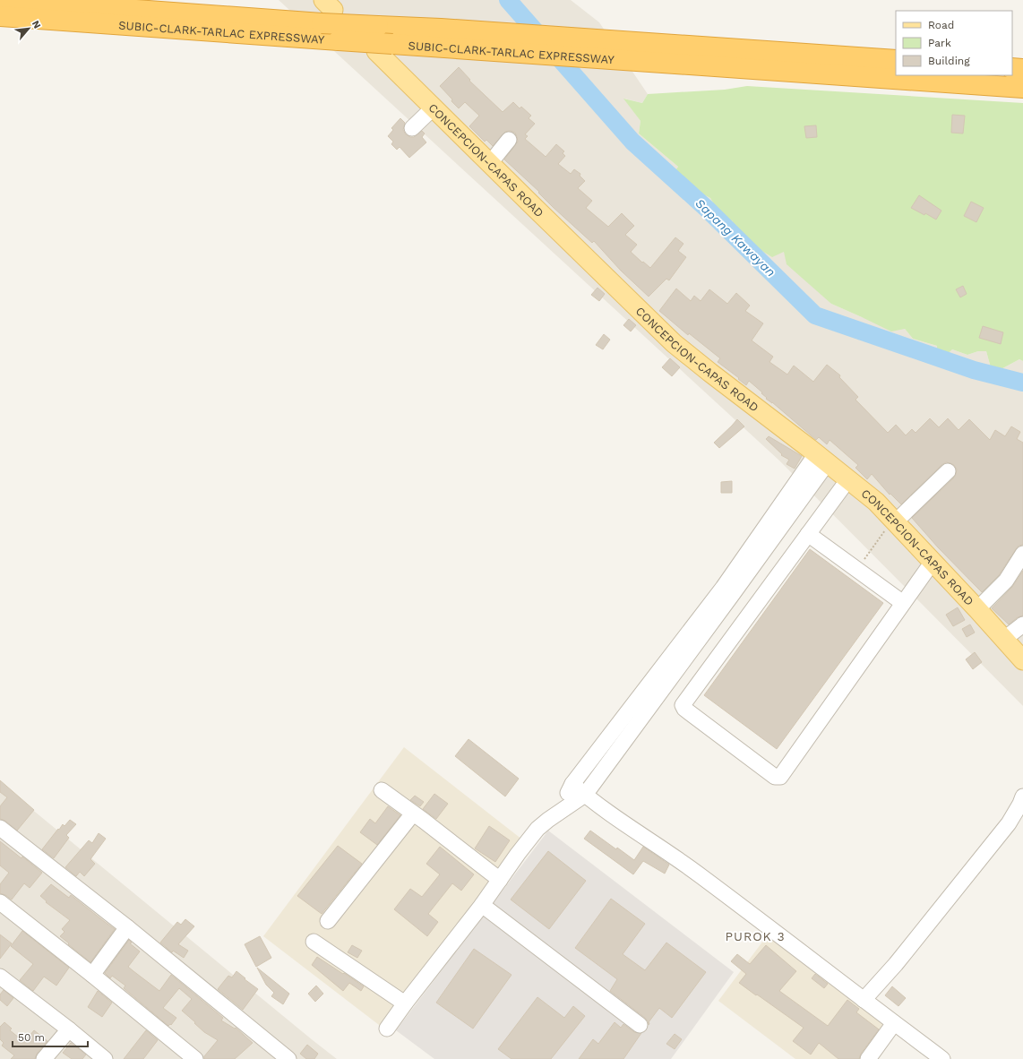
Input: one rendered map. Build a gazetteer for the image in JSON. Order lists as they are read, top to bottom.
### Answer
{
  "streets": {
    "highway": ["SUBIC-CLARK-TARLAC EXPRESSWAY"],
    "main road": ["CONCEPCION-CAPAS ROAD"]
  },
  "crossings": [
    ["SUBIC-CLARK-TARLAC EXPRESSWAY", "CONCEPCION-CAPAS ROAD"]
  ],
  "districts": ["PUROK 3"],
  "water": ["Sapang Kawayan"],
  "legend": ["Road", "Park", "Building"],
  "scale_bar": "50 m",
  "north": "top right"
}
